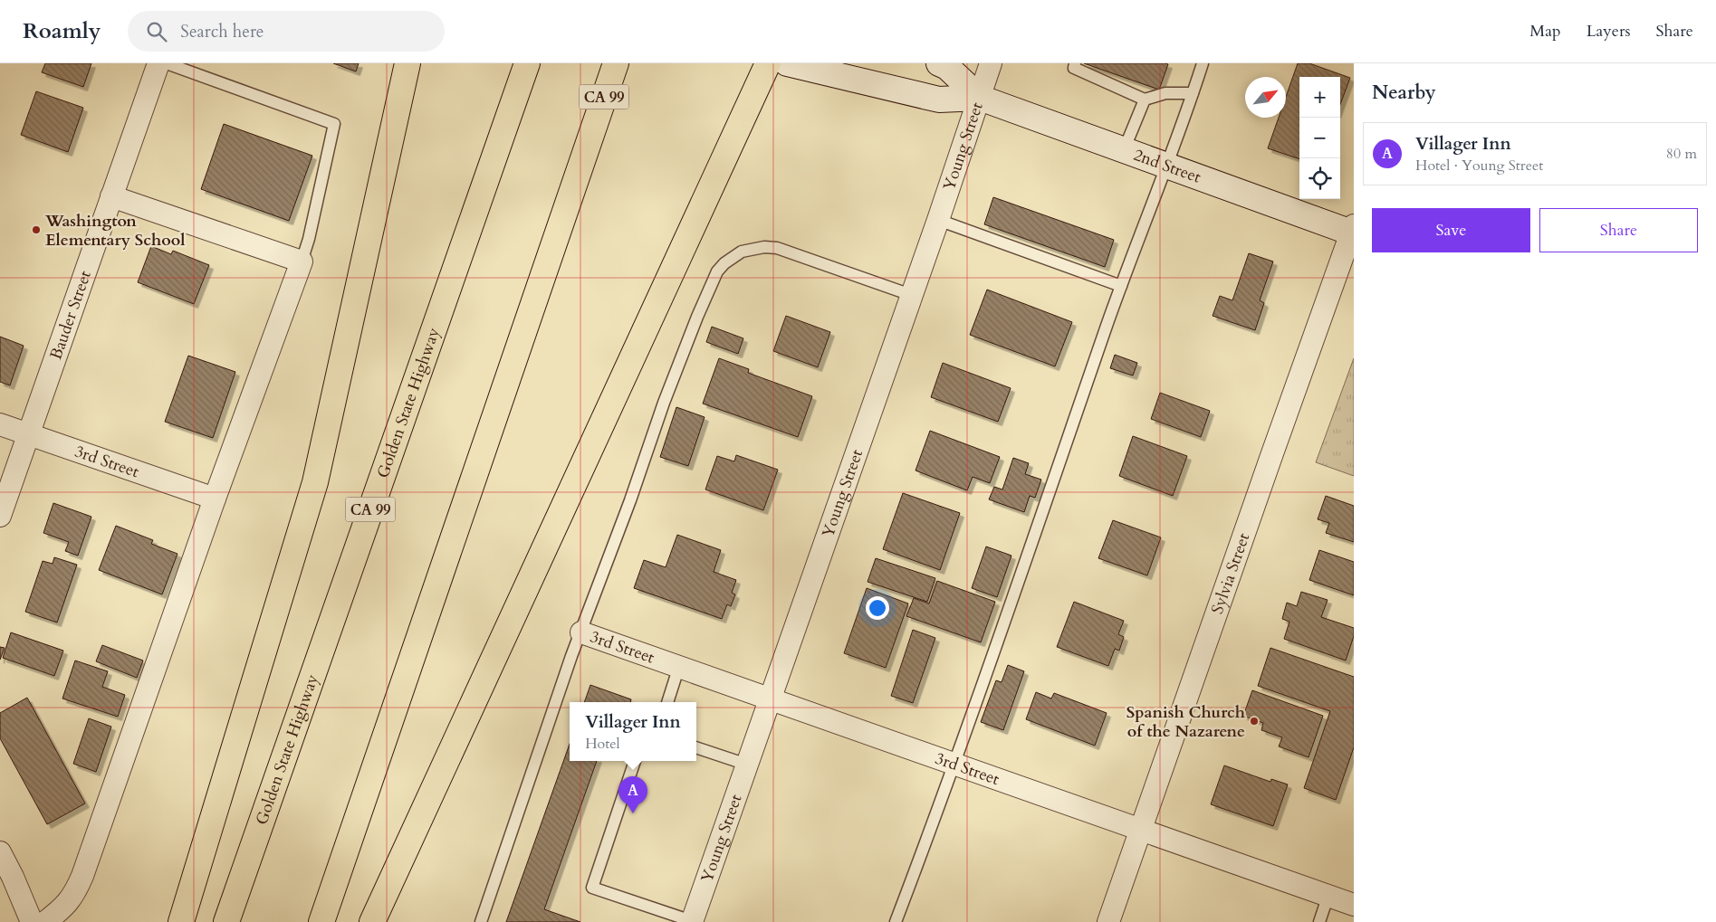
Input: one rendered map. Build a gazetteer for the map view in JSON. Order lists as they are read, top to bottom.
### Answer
{
  "streets": {
    "highway": ["CA 99", "Golden State Highway"],
    "main road": ["2nd Street"],
    "street": [
      "Young Street",
      "Bauder Street",
      "3rd Street",
      "Sylvia Street"
    ]
  },
  "crossings": [
    ["Young Street", "2nd Street"],
    ["Young Street", "3rd Street"],
    ["2nd Street", "Sylvia Street"],
    ["Bauder Street", "3rd Street"],
    ["3rd Street", "Sylvia Street"]
  ],
  "places": ["Washington Elementary School", "Spanish Church of the Nazarene"],
  "north": "top right",
  "page": {
    "header": "Roamly",
    "search": "Search here",
    "nav": ["Map", "Layers", "Share"],
    "heading": "Nearby",
    "map_buttons": ["+", "−"],
    "list": [
      {
        "mark": "A",
        "name": "Villager Inn",
        "note": "Hotel · Young Street",
        "value": "80 m"
      }
    ],
    "buttons": ["Save", "Share"],
    "popup": ["Villager Inn", "Hotel"],
    "pins": "A"
  }
}
